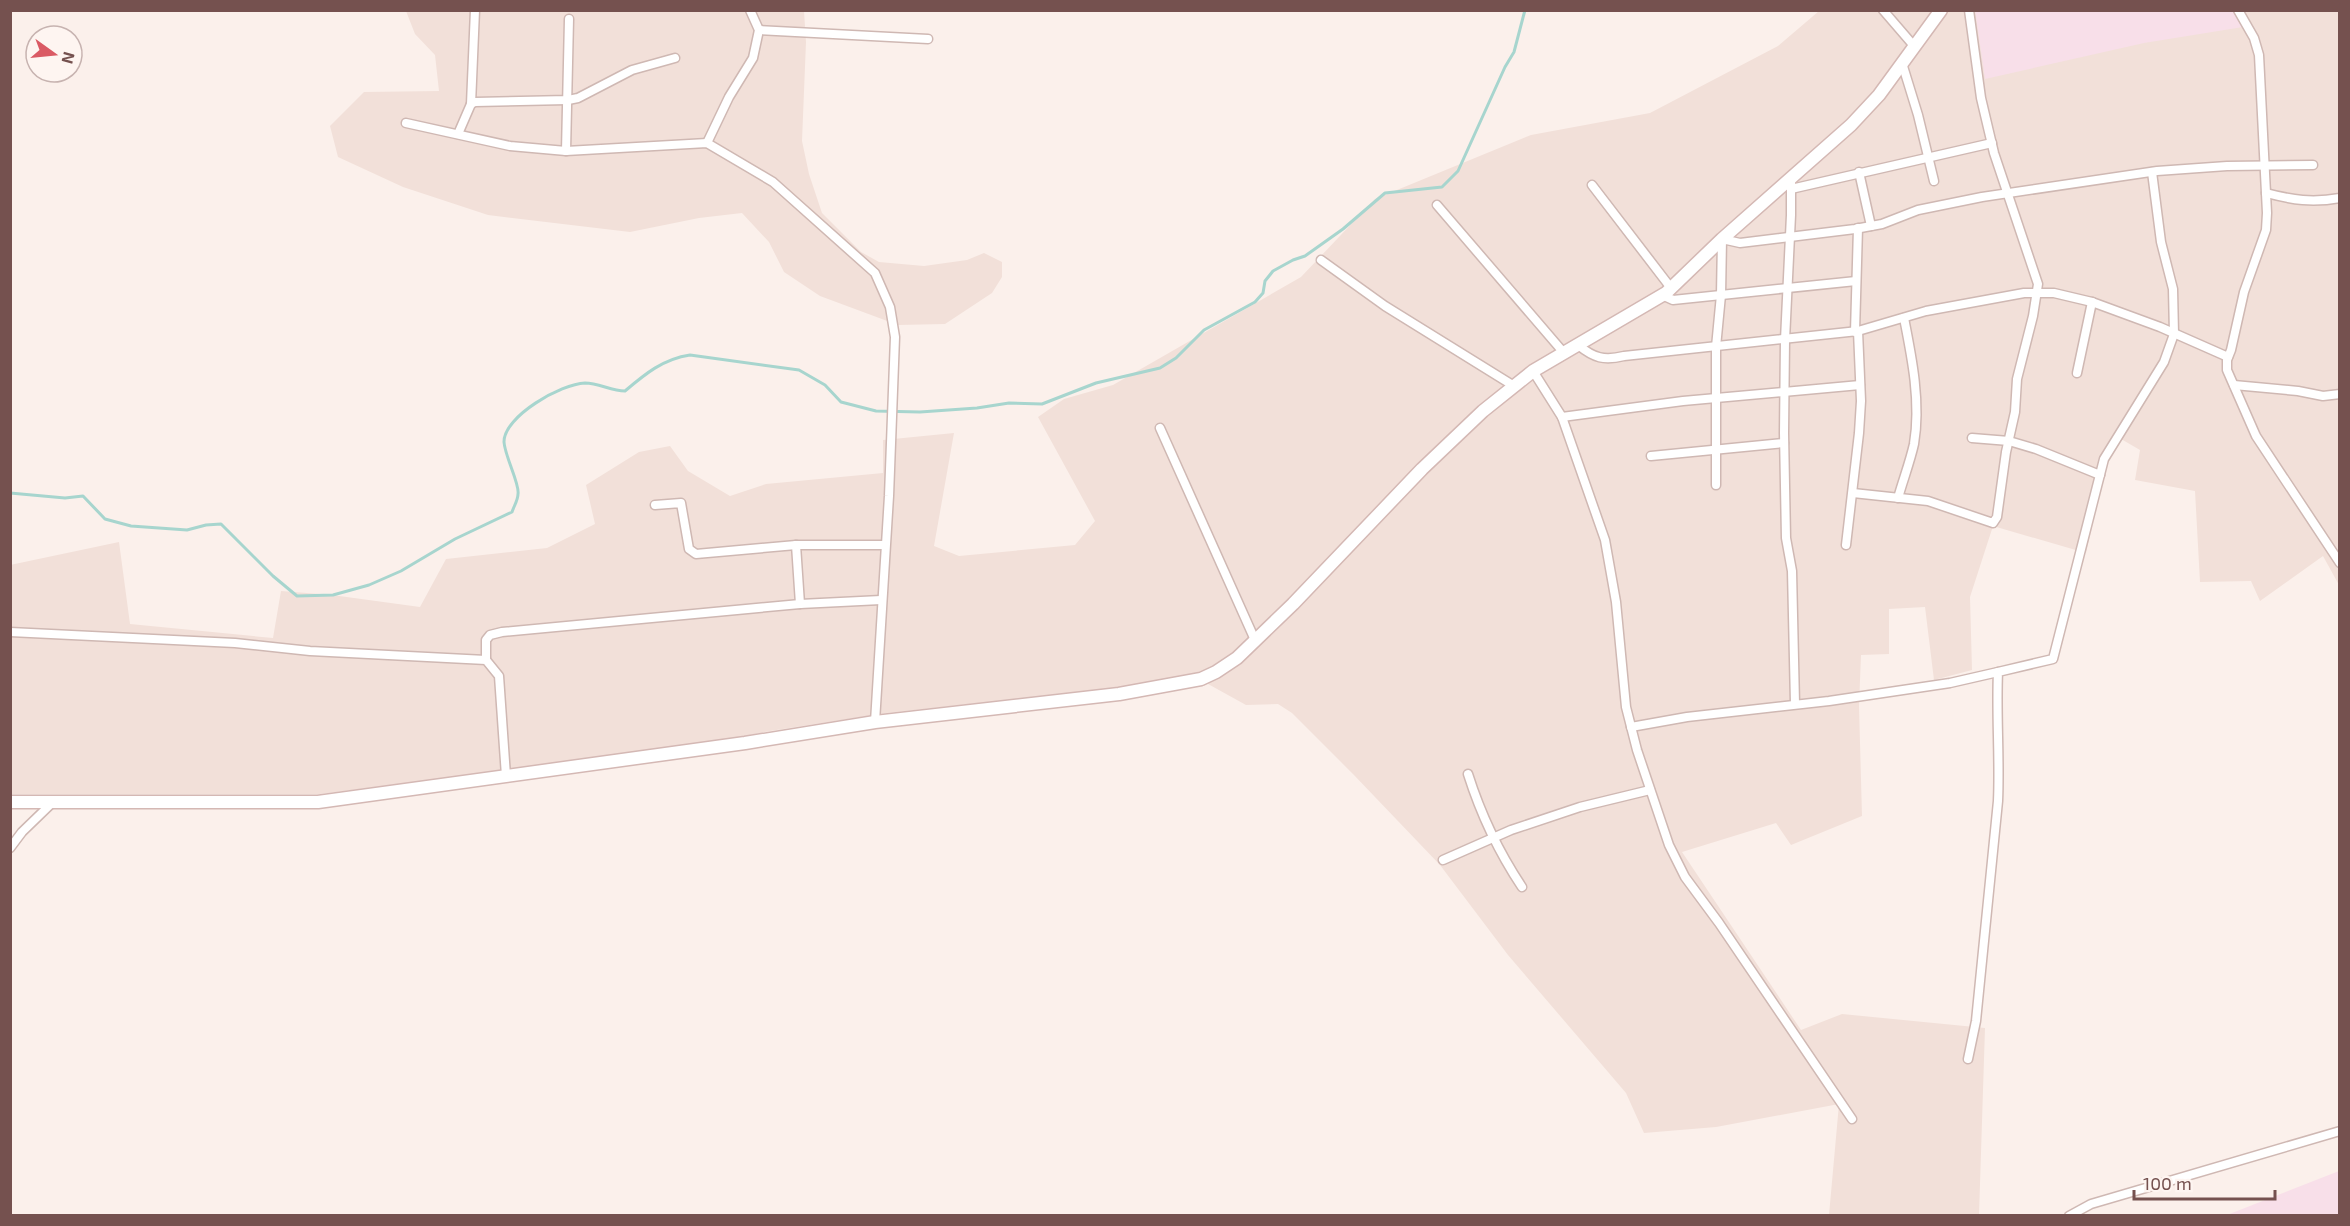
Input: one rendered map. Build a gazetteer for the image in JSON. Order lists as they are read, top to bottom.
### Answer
{
  "scale_bar": "100 m",
  "north": "right"
}
